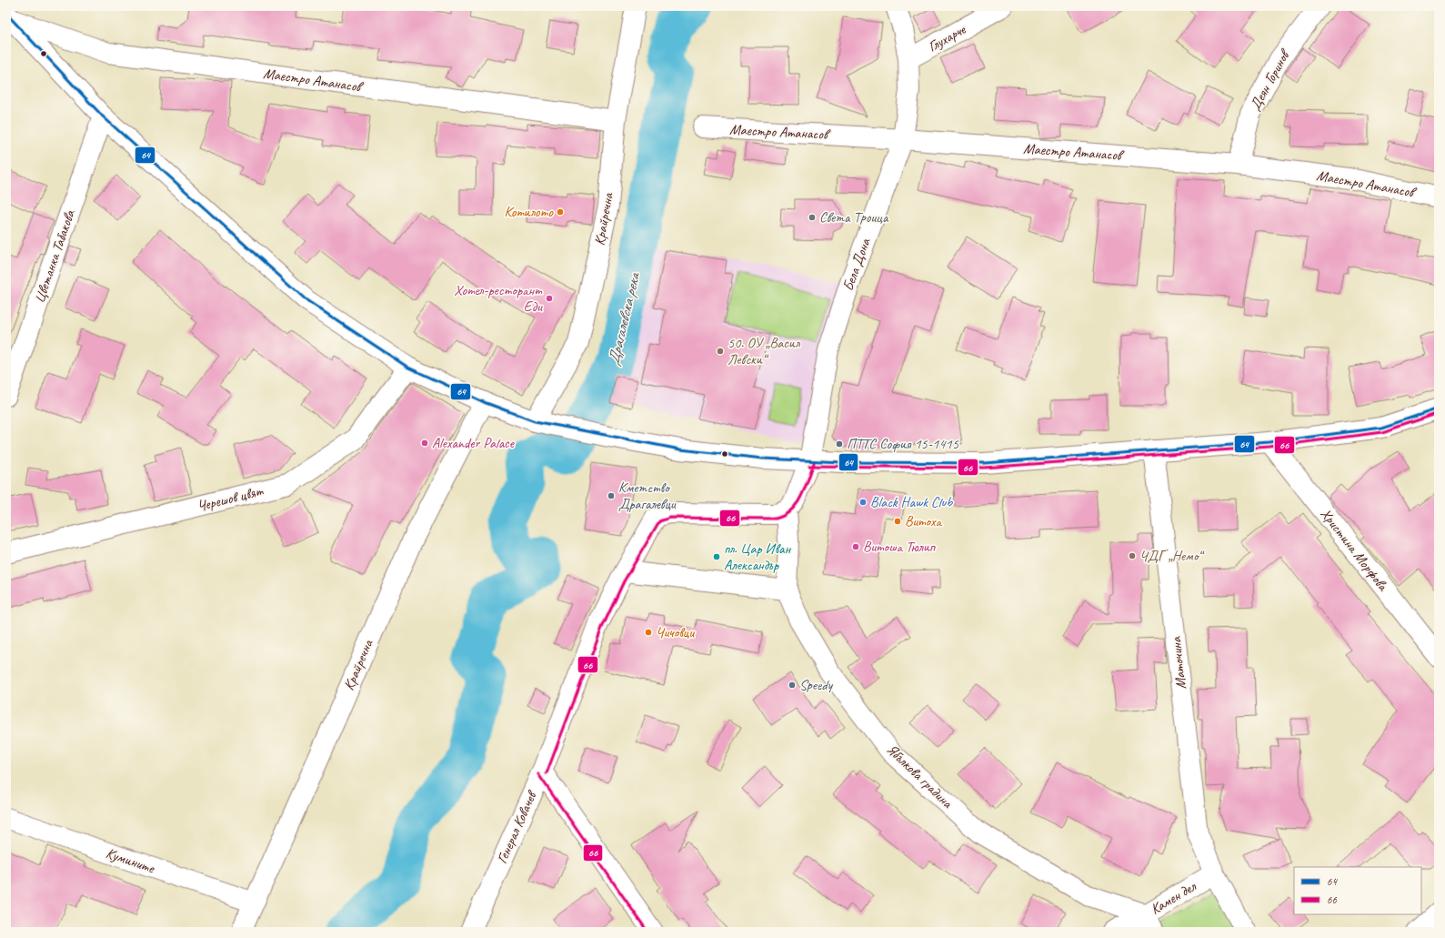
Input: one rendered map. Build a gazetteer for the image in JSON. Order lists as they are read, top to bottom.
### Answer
{
  "streets": {
    "street": [
      "Глухарче",
      "Маестро Атанасов",
      "Деян Горинов",
      "Крайречна",
      "Цветанка Табакова",
      "Бела Дона",
      "Черешов цвят",
      "Христина Морфова",
      "Маточина",
      "Ябълкова градина",
      "Генерал Ковачев",
      "Кумините",
      "Камен дел"
    ]
  },
  "crossings": [
    ["Глухарче", "Бела Дона"],
    ["Маестро Атанасов", "Деян Горинов"],
    ["Маестро Атанасов", "Крайречна"],
    ["Маестро Атанасов", "Бела Дона"],
    ["Крайречна", "Кумините"],
    ["Маточина", "Камен дел"],
    ["Ябълкова градина", "Генерал Ковачев"],
    ["Ябълкова градина", "Камен дел"]
  ],
  "water": ["Драгалевска река"],
  "places": [
    "Котилото",
    "Света Троица",
    "Хотел-ресторант Еди",
    "50. ОУ „Васил Левски“",
    "Alexander Palace",
    "ПТТС София 15-1415",
    "Кметство Драгалевци",
    "Black Hawk Club",
    "Витоха",
    "Витоша Тюлип",
    "ЧДГ „Немо“",
    "пл. Цар Иван Александър",
    "Чичовци",
    "Speedy"
  ],
  "lines": ["transit line 64", "transit line 66"],
  "legend": ["64", "66"]
}
